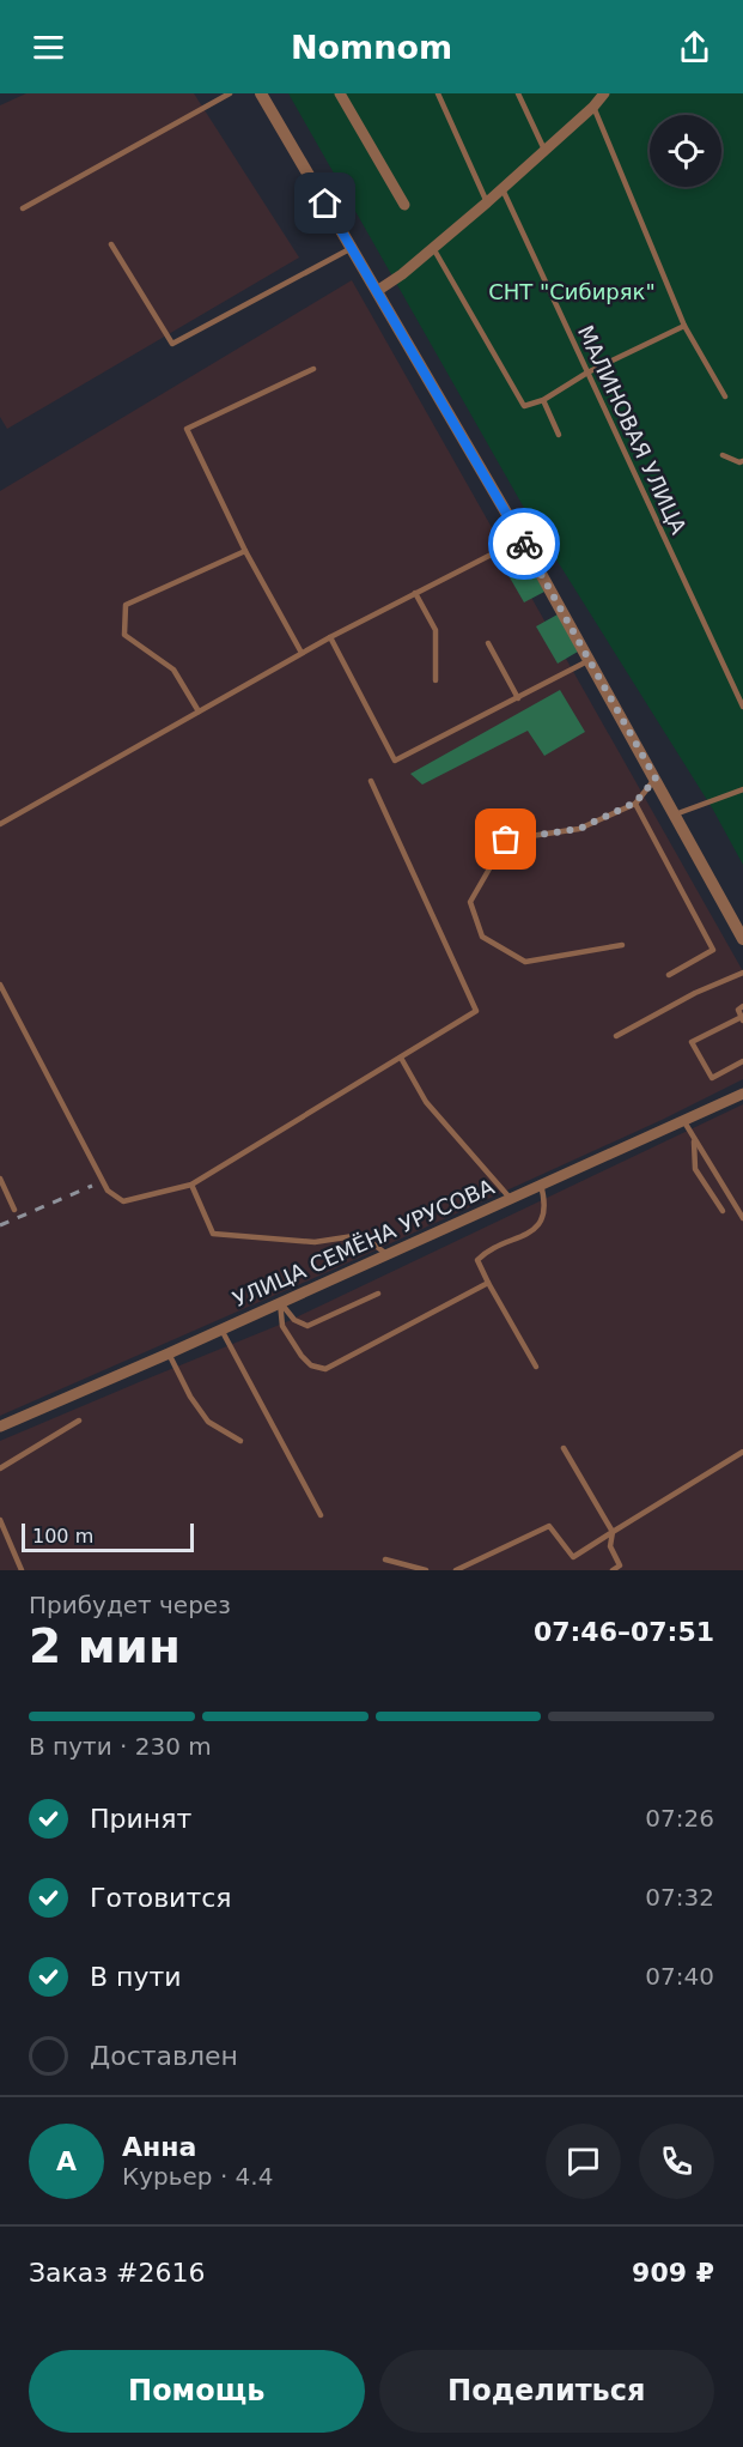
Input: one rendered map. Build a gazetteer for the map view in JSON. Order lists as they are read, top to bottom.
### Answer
{
  "streets": {
    "street": ["УЛИЦА СЕМЁНА УРУСОВА"],
    "lane": ["МАЛИНОВАЯ УЛИЦА"]
  },
  "parks": ["СНТ \"Сибиряк\""],
  "scale_bar": "100 m",
  "page": {
    "header": "Nomnom",
    "scale": "100 m",
    "heading": ["2 мин", "Прибудет через", "07:46–07:51"],
    "panel": [
      "Анна",
      "Курьер · 4.4",
      "Заказ #2616",
      "909 ₽"
    ],
    "bar": "В пути · 230 m",
    "list": [
      ["Принят", "07:26"],
      ["Готовится", "07:32"],
      ["В пути", "07:40"],
      "Доставлен"
    ],
    "round": "А",
    "buttons": ["Помощь", "Поделиться"]
  }
}
